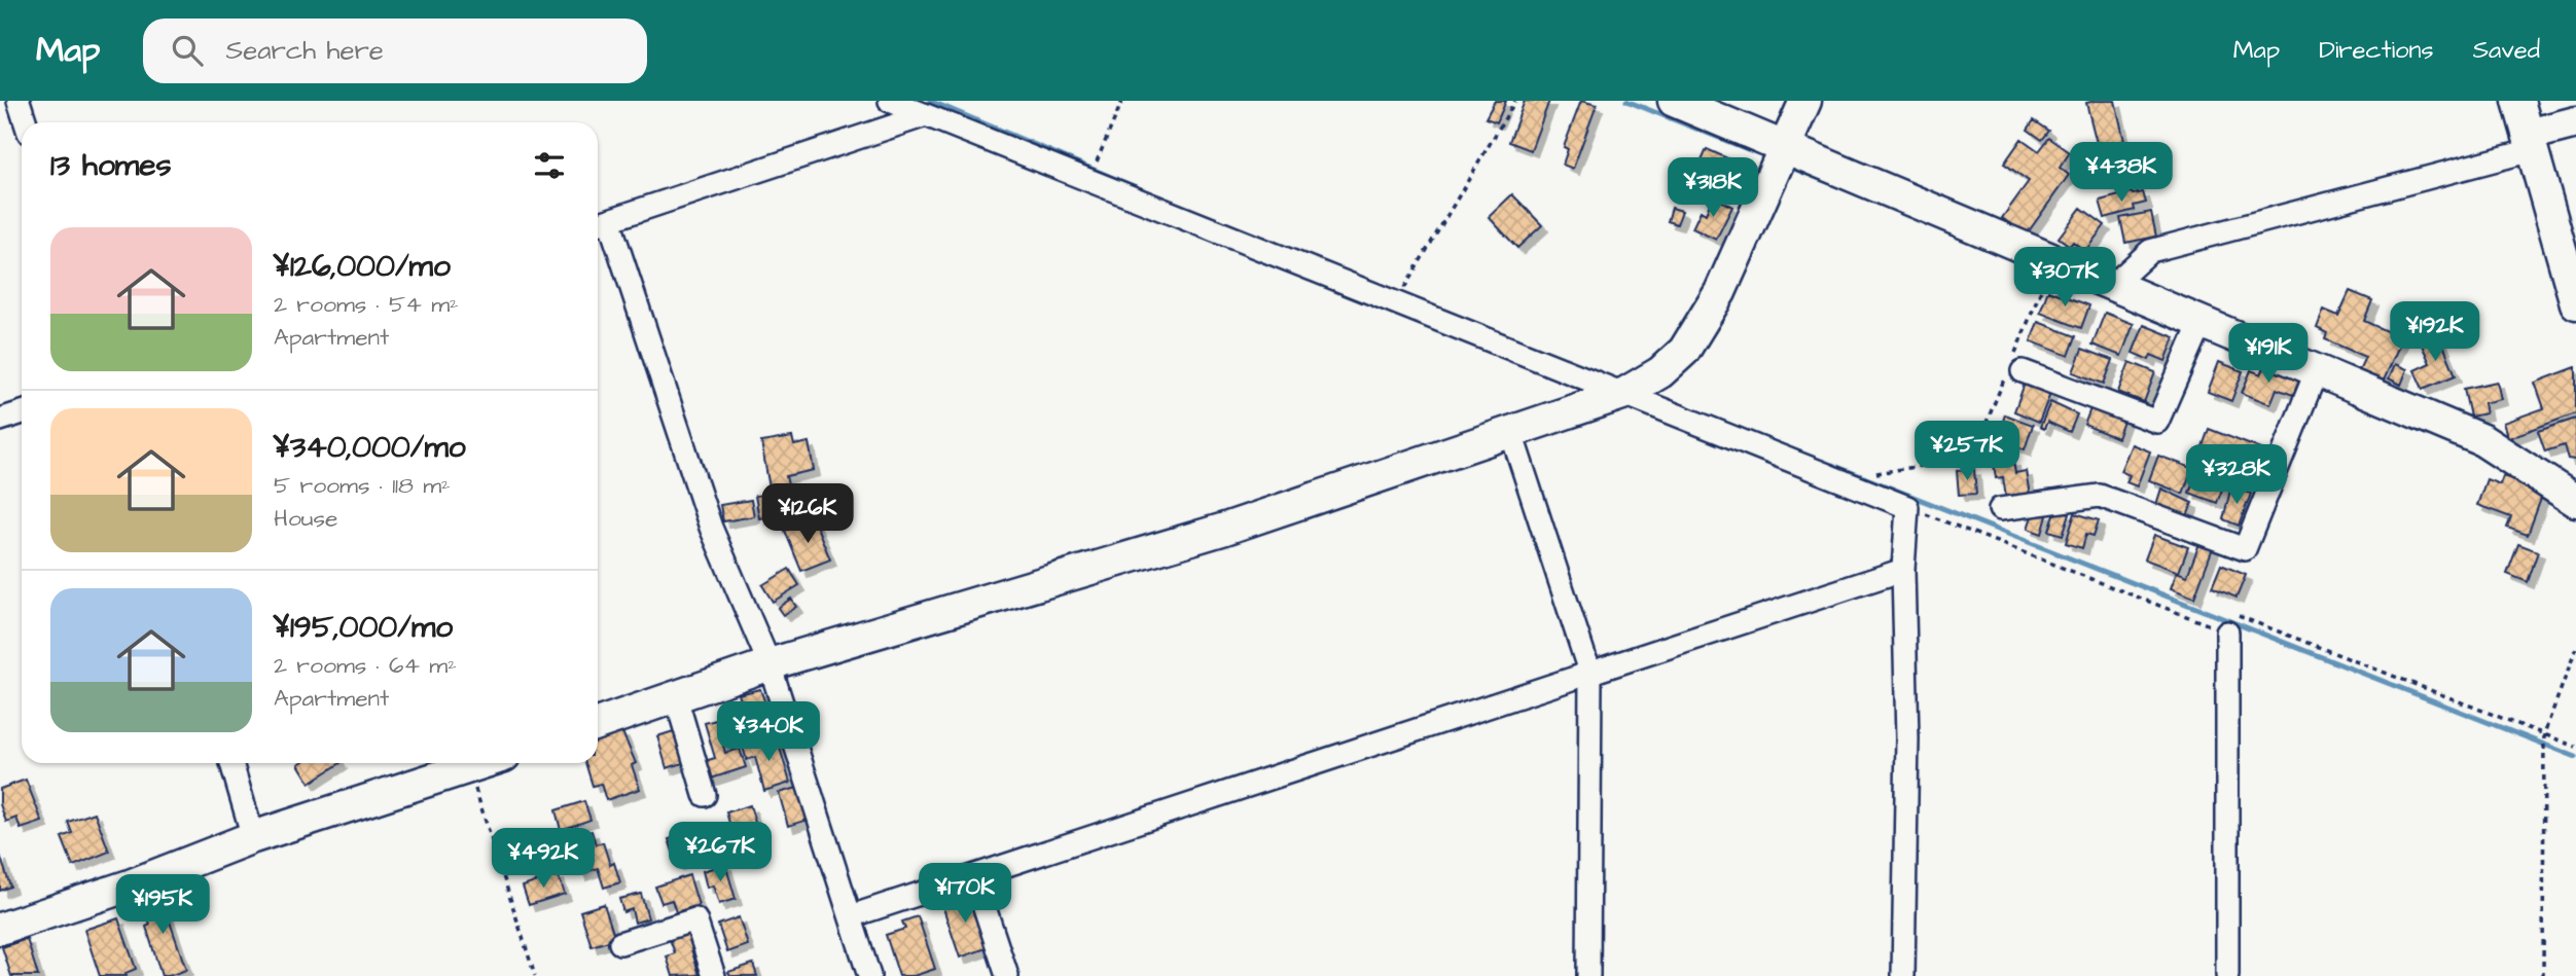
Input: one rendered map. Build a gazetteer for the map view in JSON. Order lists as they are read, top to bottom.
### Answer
{
  "page": {
    "header": "Map",
    "search": "Search here",
    "nav": ["Map", "Directions", "Saved"],
    "heading": "13 homes",
    "price": [
      "¥438K",
      "¥318K",
      "¥307K",
      "¥192K",
      "¥191K",
      "¥257K",
      "¥328K",
      "¥126K",
      "¥340K",
      "¥267K",
      "¥492K",
      "¥170K",
      "¥195K"
    ],
    "list": [
      {
        "name": "¥126,000/mo",
        "note": "2 rooms · 54 m² · Apartment"
      },
      {
        "name": "¥340,000/mo",
        "note": "5 rooms · 118 m² · House"
      },
      {
        "name": "¥195,000/mo",
        "note": "2 rooms · 64 m² · Apartment"
      }
    ]
  }
}
